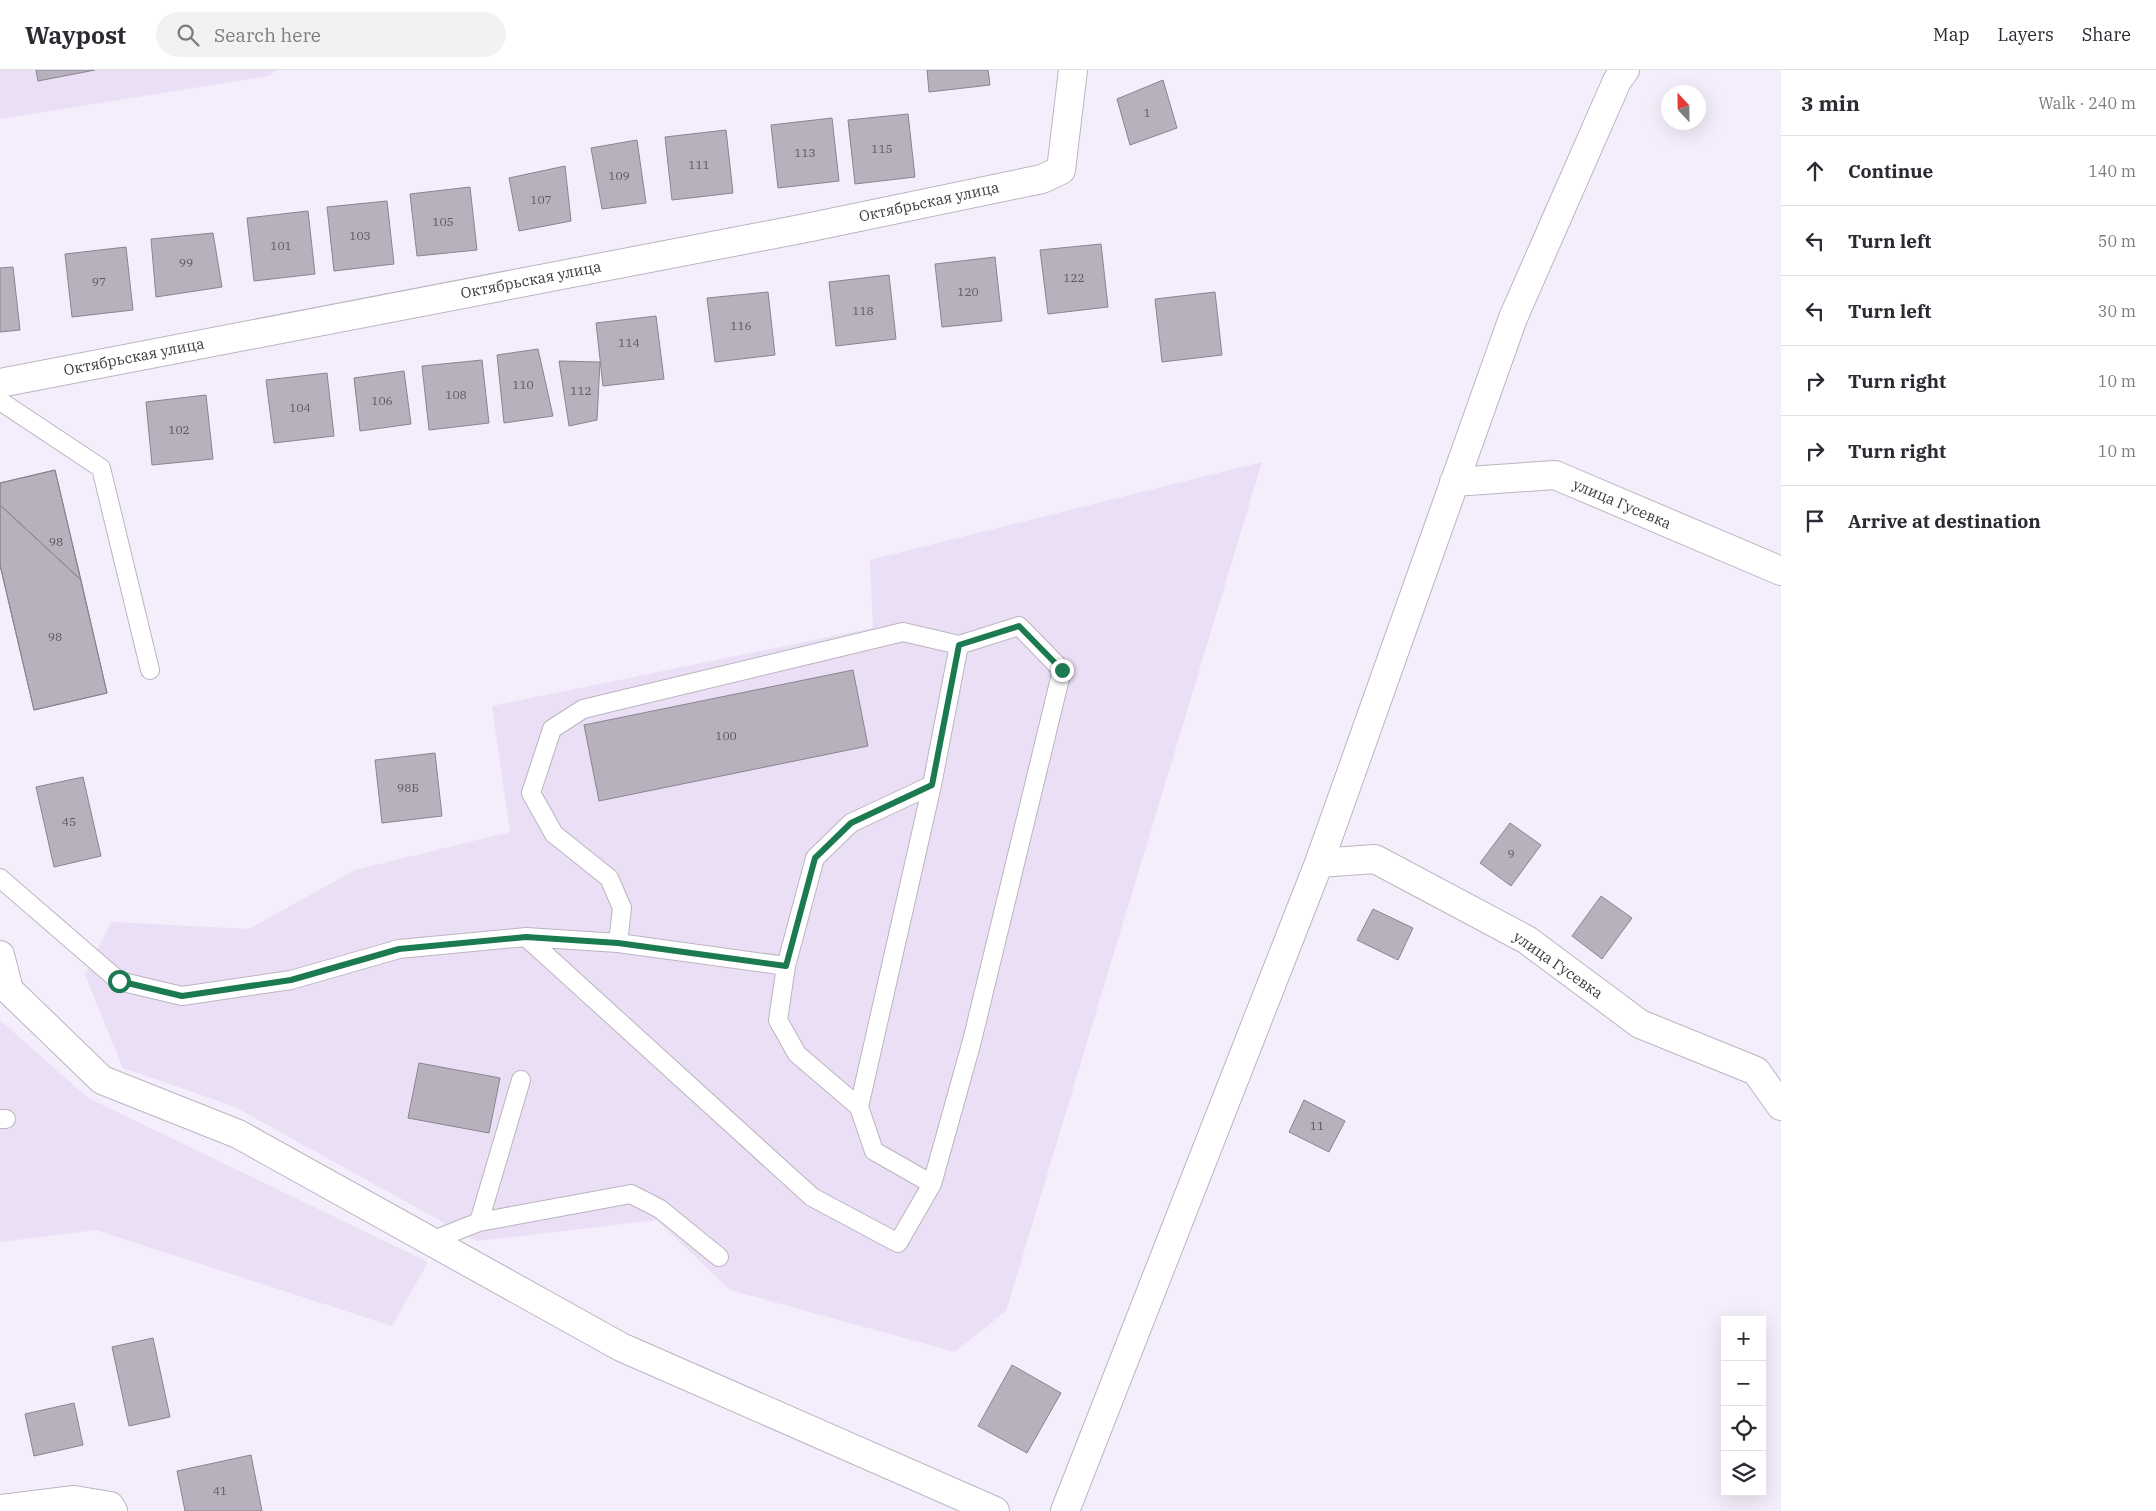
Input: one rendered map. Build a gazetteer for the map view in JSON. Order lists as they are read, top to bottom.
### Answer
{
  "streets": {
    "street": ["Октябрьская улица", "улица Гусевка"]
  },
  "house_numbers": [
    "1",
    "115",
    "113",
    "111",
    "109",
    "107",
    "105",
    "103",
    "101",
    "99",
    "122",
    "97",
    "120",
    "118",
    "116",
    "114",
    "110",
    "112",
    "108",
    "106",
    "104",
    "102",
    "98",
    "98",
    "100",
    "98Б",
    "45",
    "9",
    "11",
    "41"
  ],
  "north": "top",
  "page": {
    "header": "Waypost",
    "search": "Search here",
    "nav": ["Map", "Layers", "Share"],
    "heading": ["3 min", "Walk · 240 m"],
    "list": [
      ["Continue", "140 m"],
      ["Turn left", "50 m"],
      ["Turn left", "30 m"],
      ["Turn right", "10 m"],
      ["Turn right", "10 m"],
      "Arrive at destination"
    ],
    "map_buttons": ["+", "−"]
  }
}
